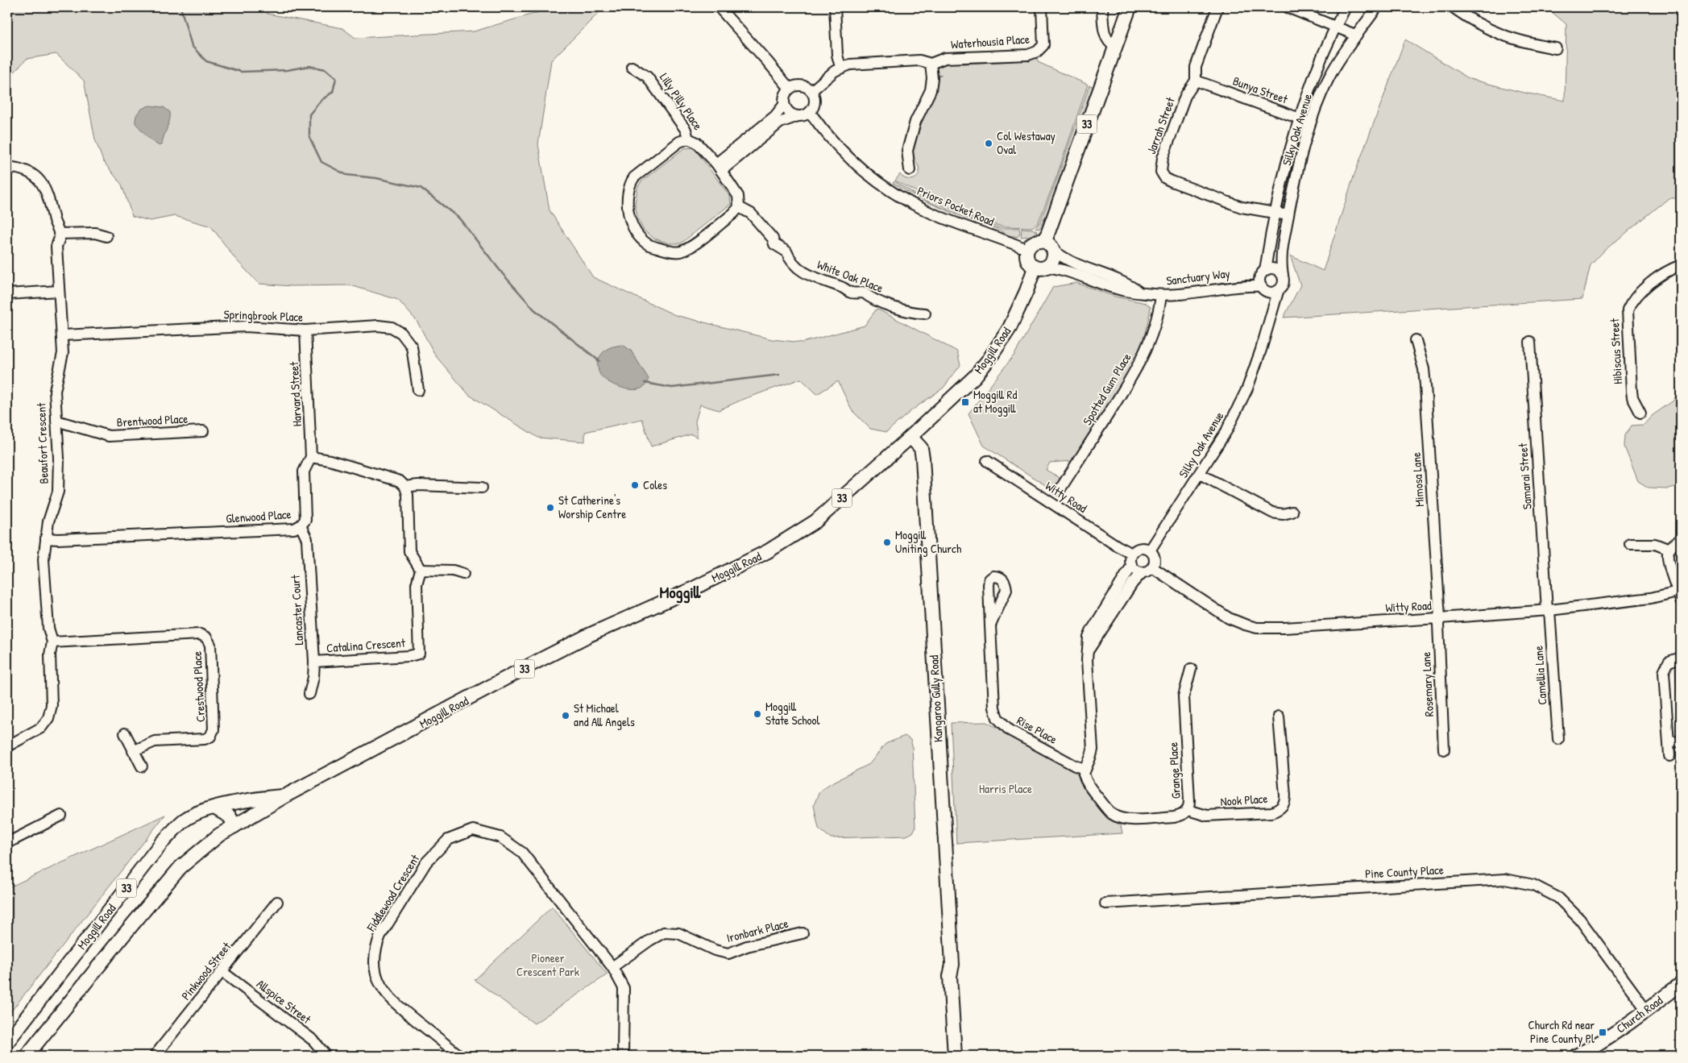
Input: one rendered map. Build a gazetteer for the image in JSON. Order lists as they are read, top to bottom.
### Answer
{
  "streets": {
    "main road": [
      "33",
      "Moggill Road",
      "Kangaroo Gully Road",
      "Church Road"
    ],
    "street": [
      "Waterhousia Place",
      "Bunya Street",
      "Lilly Pilly Place",
      "Jarrah Street",
      "Silky Oak Avenue",
      "Priors Pocket Road",
      "White Oak Place",
      "Sanctuary Way",
      "Springbrook Place",
      "Hibiscus Street",
      "Spotted Gum Place",
      "Harvard Street",
      "Brentwood Place",
      "Beaufort Crescent",
      "Samarai Street",
      "Mimosa Lane",
      "Witty Road",
      "Glenwood Place",
      "Lancaster Court",
      "Catalina Crescent",
      "Camellia Lane",
      "Rosemary Lane",
      "Crestwood Place",
      "Rise Place",
      "Grange Place",
      "Nook Place",
      "Pine County Place",
      "Fiddlewood Crescent",
      "Ironbark Place",
      "Pinkwood Street",
      "Allspice Street"
    ]
  },
  "crossings": [
    ["Bunya Street", "Jarrah Street"],
    ["Bunya Street", "Silky Oak Avenue"],
    ["Lilly Pilly Place", "White Oak Place"],
    ["33", "Priors Pocket Road"],
    ["33", "Sanctuary Way"],
    ["33", "Moggill Road"],
    ["Jarrah Street", "Silky Oak Avenue"],
    ["Silky Oak Avenue", "Sanctuary Way"],
    ["Silky Oak Avenue", "Witty Road"],
    ["Priors Pocket Road", "Sanctuary Way"],
    ["Priors Pocket Road", "Moggill Road"],
    ["Sanctuary Way", "Moggill Road"],
    ["Sanctuary Way", "Spotted Gum Place"],
    ["Springbrook Place", "Harvard Street"],
    ["Springbrook Place", "Beaufort Crescent"],
    ["Moggill Road", "Kangaroo Gully Road"],
    ["Harvard Street", "Glenwood Place"],
    ["Brentwood Place", "Beaufort Crescent"],
    ["Beaufort Crescent", "Glenwood Place"],
    ["Beaufort Crescent", "Crestwood Place"],
    ["Samarai Street", "Witty Road"],
    ["Samarai Street", "Camellia Lane"],
    ["Mimosa Lane", "Witty Road"],
    ["Mimosa Lane", "Rosemary Lane"],
    ["Witty Road", "Camellia Lane"],
    ["Witty Road", "Rosemary Lane"],
    ["Glenwood Place", "Lancaster Court"],
    ["Lancaster Court", "Catalina Crescent"],
    ["Rise Place", "Grange Place"],
    ["Grange Place", "Nook Place"],
    ["Pine County Place", "Church Road"],
    ["Fiddlewood Crescent", "Ironbark Place"],
    ["Pinkwood Street", "Allspice Street"]
  ],
  "districts": ["Moggill"],
  "parks": ["Harris Place", "Pioneer Crescent Park"],
  "places": {
    "other": [
      "Col Westaway Oval",
      "Coles",
      "St Catherine's Worship Centre",
      "Moggill Uniting Church",
      "Moggill State School",
      "St Michael and All Angels"
    ],
    "transit": ["Moggill Rd at Moggill", "Church Rd near Pine County Pl"]
  }
}
